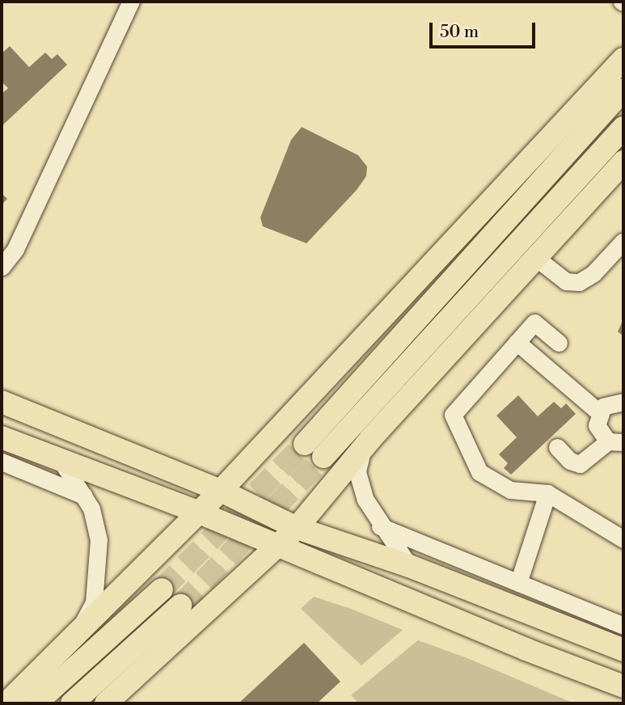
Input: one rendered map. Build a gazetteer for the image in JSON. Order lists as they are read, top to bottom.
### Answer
{
  "scale_bar": "50 m"
}
